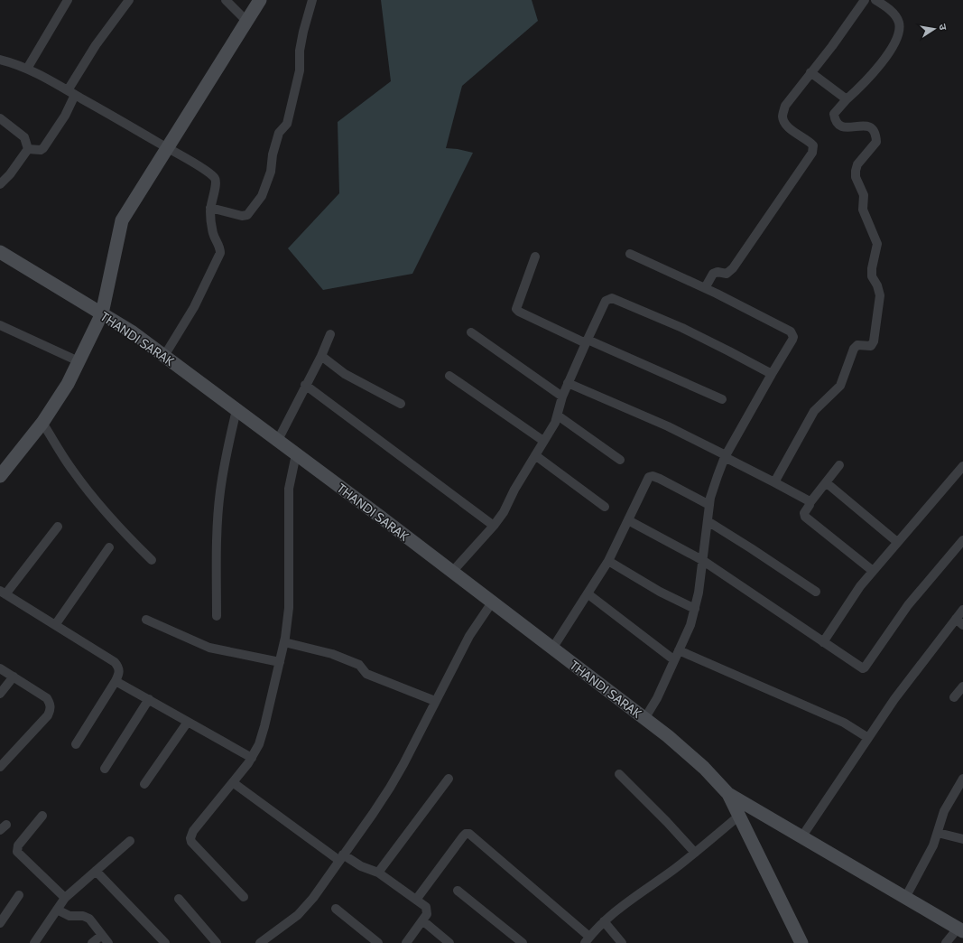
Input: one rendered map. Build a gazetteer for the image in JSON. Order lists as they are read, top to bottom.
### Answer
{
  "streets": {
    "main road": ["THANDI SARAK"]
  },
  "north": "right"
}
